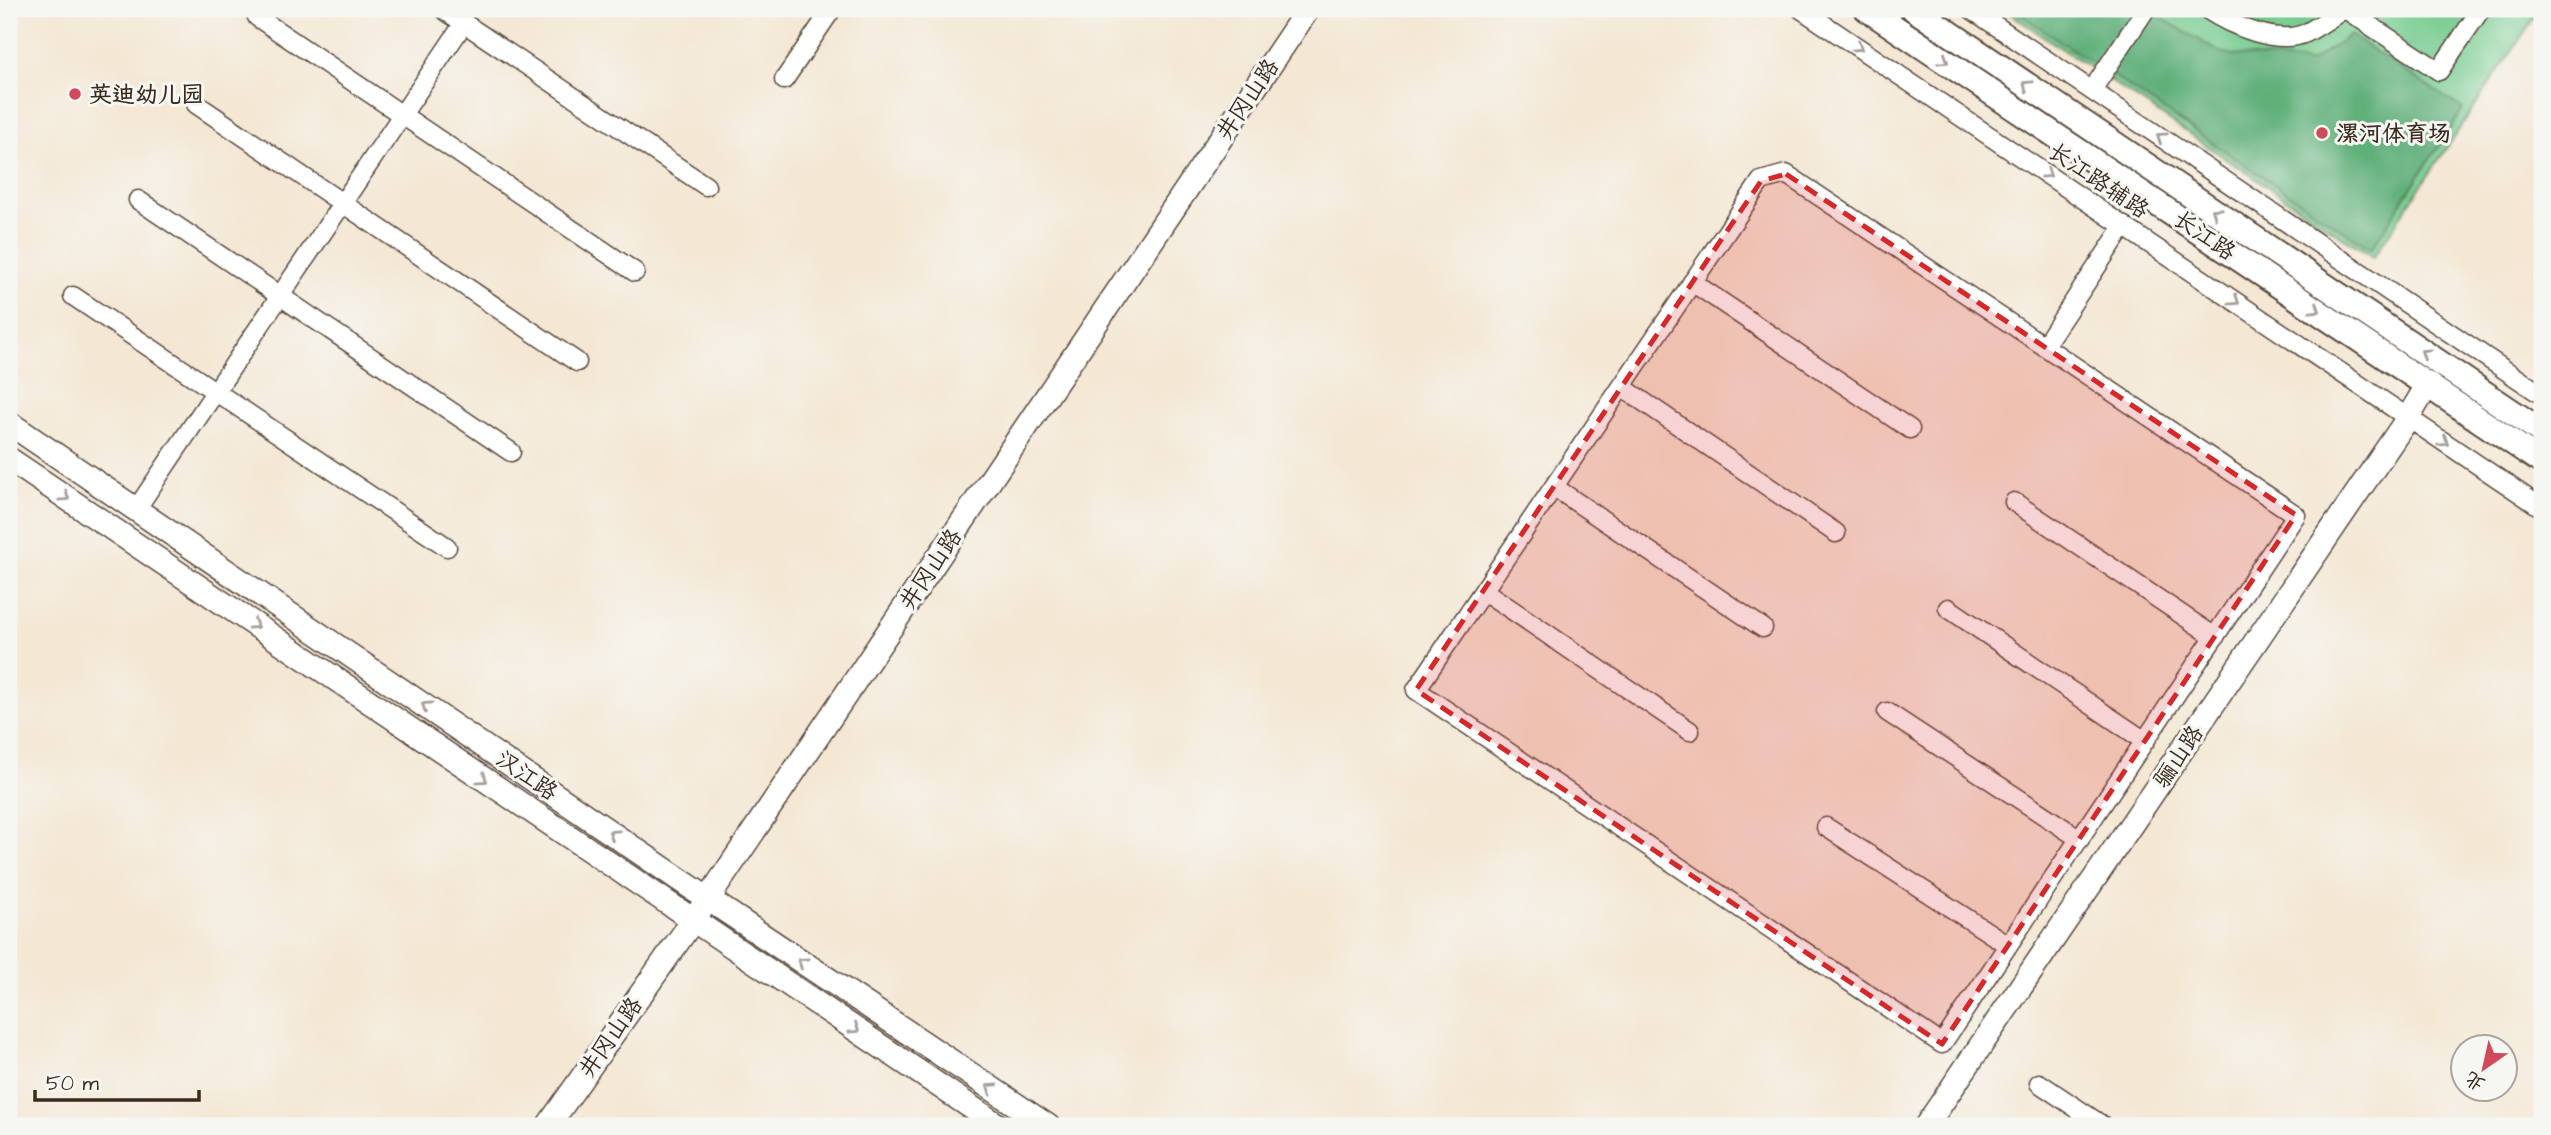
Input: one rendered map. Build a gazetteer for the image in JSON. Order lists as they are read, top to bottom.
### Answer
{
  "streets": {
    "main road": ["长江路"],
    "street": [
      "井冈山路",
      "长江路辅路",
      "骊山路",
      "汉江路"
    ]
  },
  "crossings": [
    ["井冈山路", "汉江路"],
    ["长江路辅路", "骊山路"],
    ["长江路", "骊山路"]
  ],
  "places": ["英迪幼儿园", "漯河体育场"],
  "scale_bar": "50 m",
  "north": "bottom left"
}
